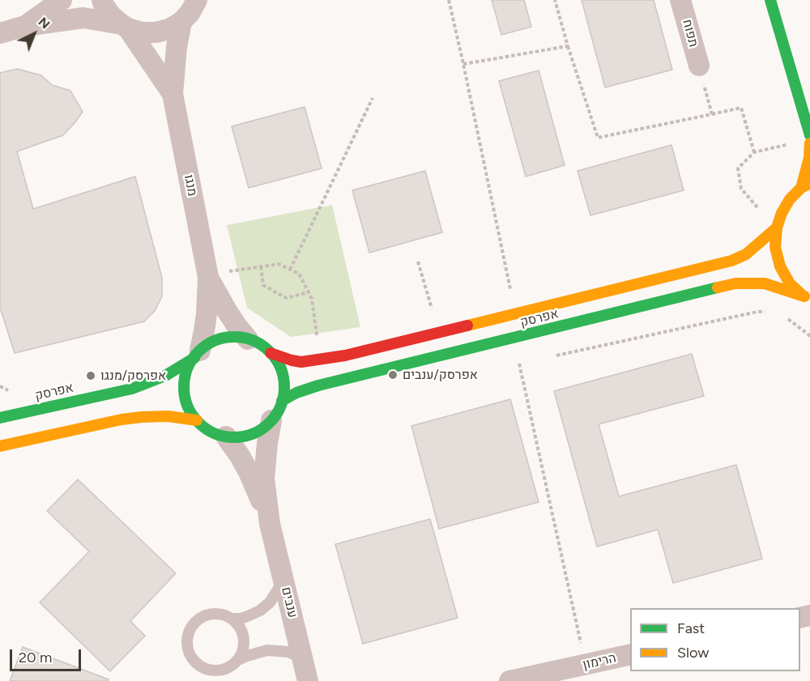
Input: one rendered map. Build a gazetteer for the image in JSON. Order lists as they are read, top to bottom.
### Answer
{
  "streets": {
    "street": [
      "תפוח",
      "מנגו",
      "אפרסק",
      "ענבים",
      "הרימון"
    ]
  },
  "crossings": [
    ["מנגו", "אפרסק"],
    ["מנגו", "ענבים"],
    ["אפרסק", "ענבים"]
  ],
  "places": ["אפרסק/ענבים", "אפרסק/מנגו"],
  "legend": ["Fast", "Slow"],
  "scale_bar": "20 m",
  "north": "top right"
}
